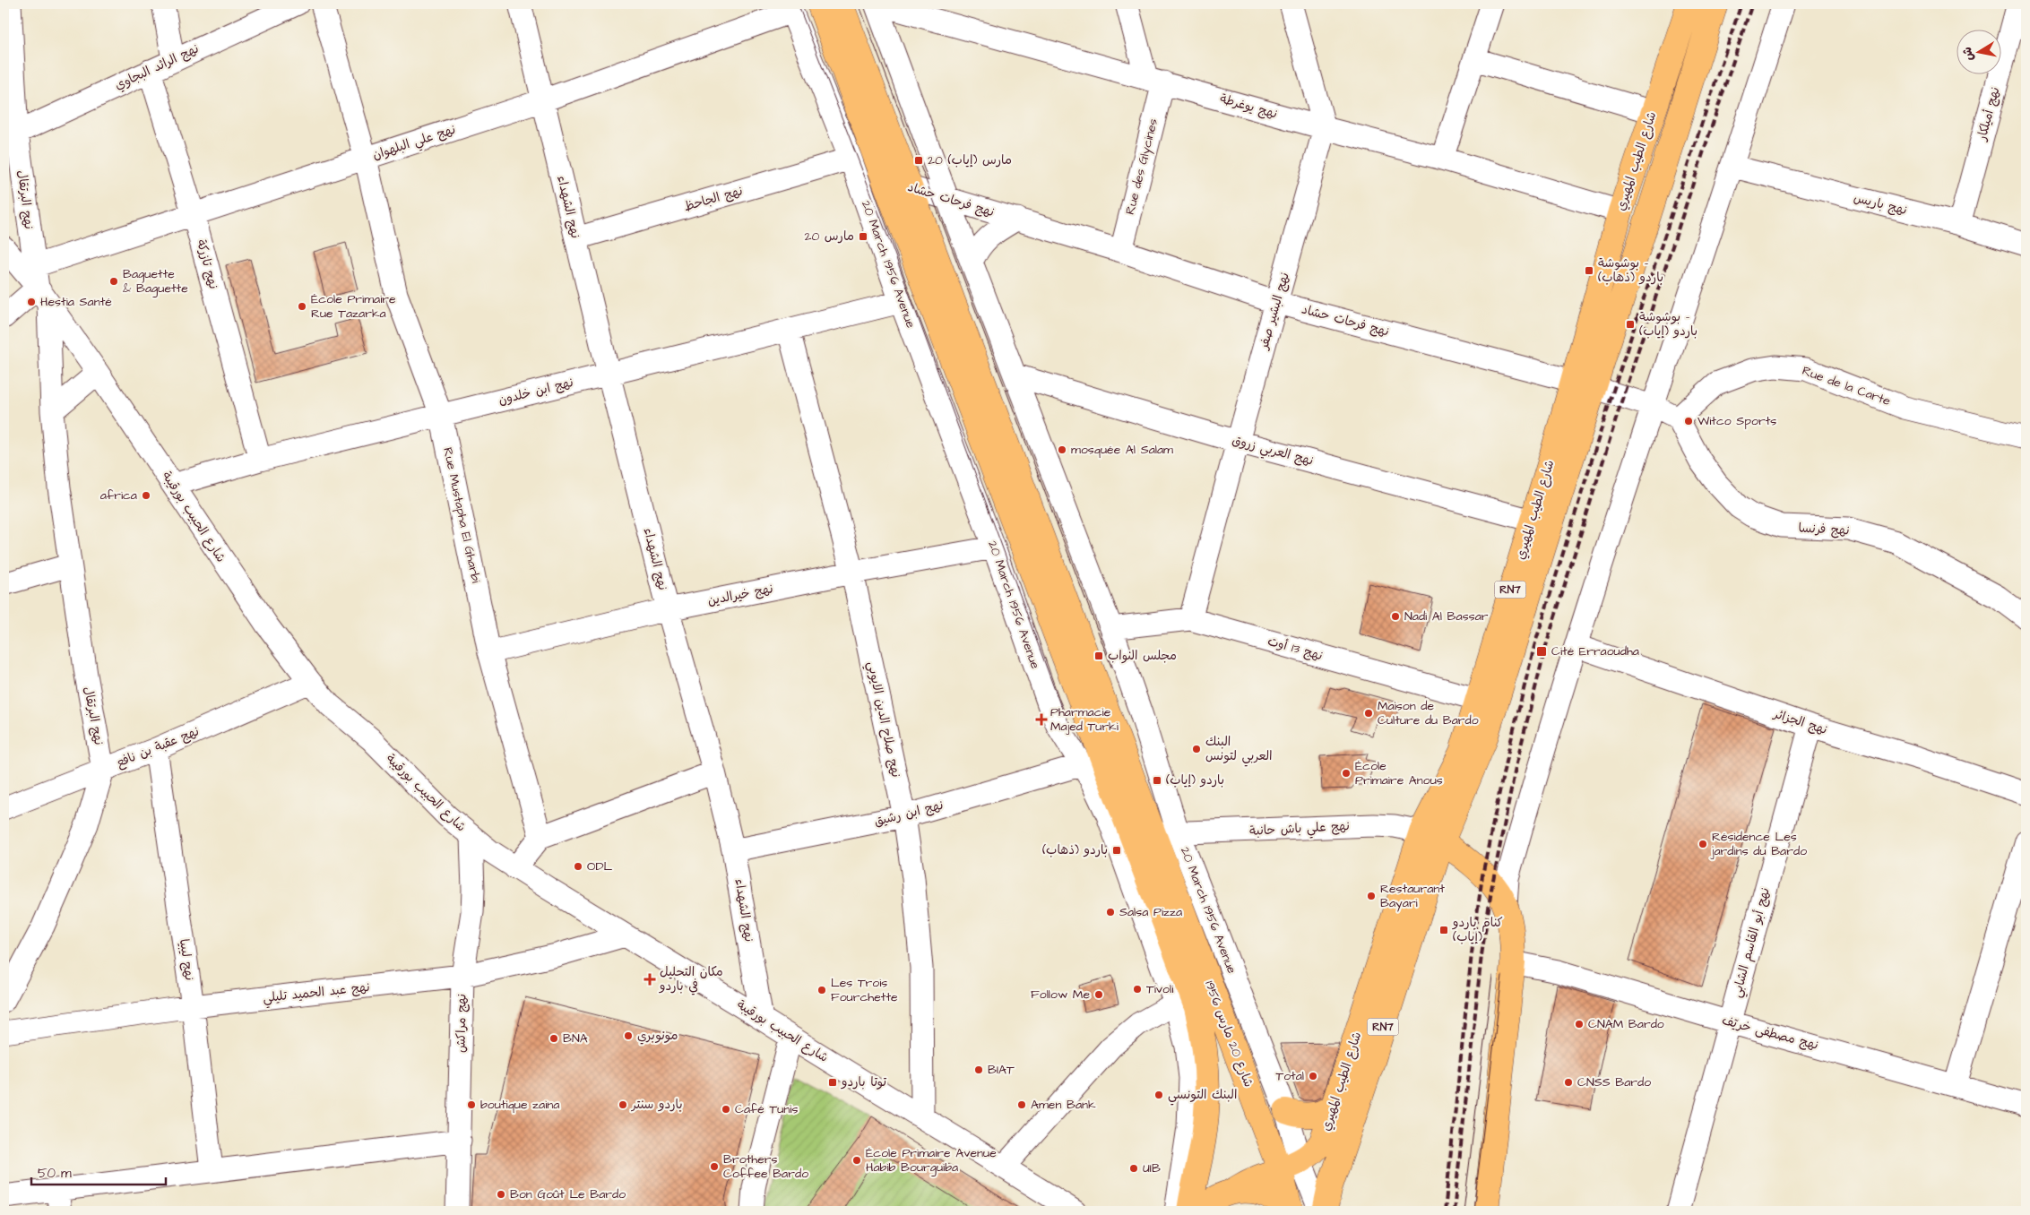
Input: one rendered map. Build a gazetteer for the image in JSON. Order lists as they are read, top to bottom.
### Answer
{
  "streets": {
    "main road": [
      "شارع الطيب المهيري",
      "20 March 1956 Avenue",
      "RN7",
      "شارع 20 مارس 1956"
    ],
    "street": [
      "نهج الرائد البجاوي",
      "نهج يوغرطة",
      "نهج أميلكار",
      "نهج علي البلهوان",
      "Rue des Glycines",
      "نهج الجاحظ",
      "نهج البرتقال",
      "نهج فرحات حشاد",
      "نهج باريس",
      "نهج الشهداء",
      "نهج تازركة",
      "نهج البشير صفر",
      "Rue de la Carte",
      "نهج ابن خلدون",
      "نهج العربي زروق",
      "Rue Mustapha El Gharbi",
      "شارع الحبيب بورقيبة",
      "نهج فرنسا",
      "نهج خيرالدين",
      "نهج 13 أوت",
      "نهج صلاح الدين الايوبي",
      "نهج الجزائر",
      "نهج عقبة بن نافع",
      "نهج ابن رشيق",
      "نهج علي باش حانبة",
      "نهج أبو القاسم الشابي",
      "نهج ليبيا",
      "نهج عبد الحميد تليلي",
      "نهج مراكش",
      "نهج مصطفى خريّف"
    ]
  },
  "crossings": [
    ["نهج الرائد البجاوي", "نهج البرتقال"],
    ["نهج الرائد البجاوي", "نهج تازركة"],
    ["نهج يوغرطة", "شارع الطيب المهيري"],
    ["نهج يوغرطة", "Rue des Glycines"],
    ["نهج يوغرطة", "20 March 1956 Avenue"],
    ["نهج يوغرطة", "نهج البشير صفر"],
    ["نهج أميلكار", "نهج باريس"],
    ["نهج علي البلهوان", "نهج البرتقال"],
    ["نهج علي البلهوان", "نهج الشهداء"],
    ["نهج علي البلهوان", "نهج تازركة"],
    ["نهج علي البلهوان", "20 March 1956 Avenue"],
    ["نهج علي البلهوان", "Rue Mustapha El Gharbi"],
    ["شارع الطيب المهيري", "نهج فرحات حشاد"],
    ["شارع الطيب المهيري", "20 March 1956 Avenue"],
    ["شارع الطيب المهيري", "نهج العربي زروق"],
    ["شارع الطيب المهيري", "RN7"],
    ["شارع الطيب المهيري", "نهج 13 أوت"],
    ["شارع الطيب المهيري", "نهج علي باش حانبة"],
    ["شارع الطيب المهيري", "شارع 20 مارس 1956"],
    ["Rue des Glycines", "نهج فرحات حشاد"],
    ["نهج الجاحظ", "نهج الشهداء"],
    ["نهج الجاحظ", "20 March 1956 Avenue"],
    ["نهج البرتقال", "شارع الحبيب بورقيبة"],
    ["نهج البرتقال", "نهج عقبة بن نافع"],
    ["نهج فرحات حشاد", "20 March 1956 Avenue"],
    ["نهج فرحات حشاد", "نهج البشير صفر"],
    ["نهج الشهداء", "نهج ابن خلدون"],
    ["نهج الشهداء", "شارع الحبيب بورقيبة"],
    ["نهج الشهداء", "نهج خيرالدين"],
    ["نهج الشهداء", "نهج ابن رشيق"],
    ["نهج تازركة", "نهج ابن خلدون"],
    ["20 March 1956 Avenue", "نهج ابن خلدون"],
    ["20 March 1956 Avenue", "نهج العربي زروق"],
    ["20 March 1956 Avenue", "نهج خيرالدين"],
    ["20 March 1956 Avenue", "نهج 13 أوت"],
    ["20 March 1956 Avenue", "نهج ابن رشيق"],
    ["20 March 1956 Avenue", "نهج علي باش حانبة"],
    ["20 March 1956 Avenue", "شارع 20 مارس 1956"],
    ["نهج البشير صفر", "نهج العربي زروق"],
    ["نهج البشير صفر", "نهج 13 أوت"],
    ["Rue de la Carte", "نهج فرنسا"],
    ["نهج ابن خلدون", "Rue Mustapha El Gharbi"],
    ["نهج ابن خلدون", "شارع الحبيب بورقيبة"],
    ["نهج ابن خلدون", "نهج صلاح الدين الايوبي"],
    ["Rue Mustapha El Gharbi", "نهج خيرالدين"],
    ["شارع الحبيب بورقيبة", "نهج صلاح الدين الايوبي"],
    ["شارع الحبيب بورقيبة", "نهج عقبة بن نافع"],
    ["شارع الحبيب بورقيبة", "نهج عبد الحميد تليلي"],
    ["شارع الحبيب بورقيبة", "نهج مراكش"],
    ["نهج خيرالدين", "نهج صلاح الدين الايوبي"],
    ["نهج صلاح الدين الايوبي", "نهج ابن رشيق"],
    ["نهج الجزائر", "نهج أبو القاسم الشابي"],
    ["نهج عقبة بن نافع", "نهج ليبيا"],
    ["نهج علي باش حانبة", "شارع 20 مارس 1956"],
    ["نهج أبو القاسم الشابي", "نهج مصطفى خريّف"],
    ["نهج ليبيا", "نهج عبد الحميد تليلي"],
    ["نهج عبد الحميد تليلي", "نهج مراكش"]
  ],
  "places": {
    "transit": [
      "20 مارس (إياب)",
      "20 مارس",
      "بوشوشة - باردو (ذهاب)",
      "بوشوشة - باردو (إياب)",
      "Cité Erraoudha",
      "مجلس النواب",
      "باردو (إياب)",
      "باردو (ذهاب)",
      "كنام باردو (إياب)",
      "توتا باردو"
    ],
    "other": [
      "Baguette & Baguette",
      "Hestia Santé",
      "École Primaire Rue Tazarka",
      "Witco Sports",
      "mosquée Al Salam",
      "africa",
      "Nadi Al Bassar",
      "Maison de Culture du Bardo",
      "البنك العربي لتونس",
      "École Primaire Anous",
      "Résidence Les jardins du Bardo",
      "ODL",
      "Restaurant Bayari",
      "Salsa Pizza",
      "Tivoli",
      "Les Trois Fourchette",
      "Follow Me",
      "CNAM Bardo",
      "مونوبري",
      "BNA",
      "BIAT",
      "Total",
      "CNSS Bardo",
      "البنك التونسي",
      "boutique zaina",
      "باردو سنتر",
      "Amen Bank",
      "Café Tunis",
      "École Primaire Avenue Habib Bourguiba",
      "Brothers Coffee Bardo",
      "UIB",
      "Bon Goût Le Bardo"
    ],
    "health": ["Pharmacie Majed Turki", "مكان التحليل في باردو"]
  },
  "scale_bar": "50 m",
  "north": "left"
}
